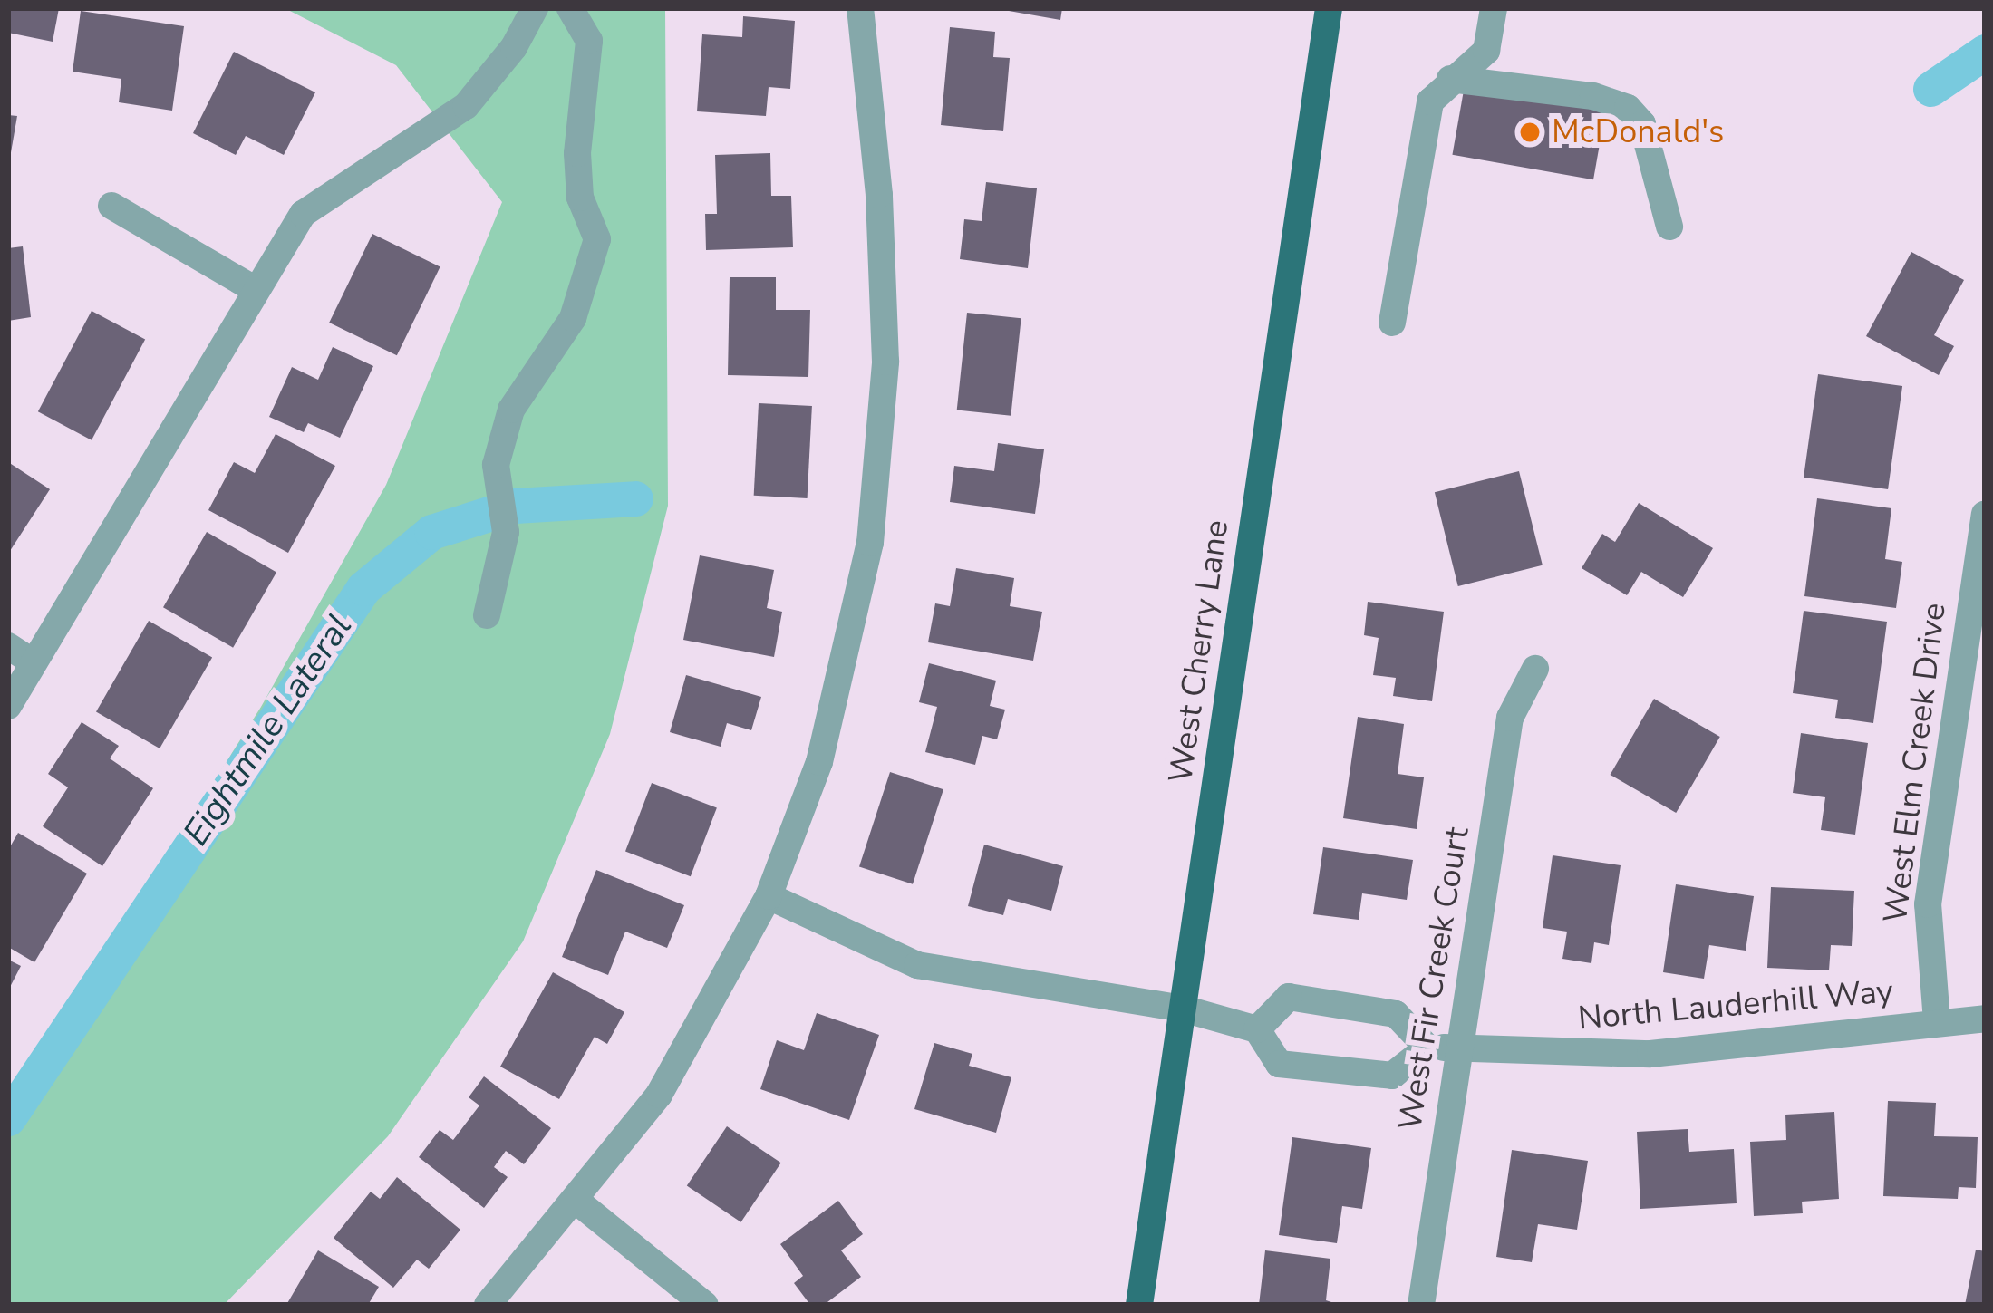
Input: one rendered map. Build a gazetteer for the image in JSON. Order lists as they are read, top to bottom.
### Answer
{
  "streets": {
    "main road": ["West Cherry Lane"],
    "street": ["West Elm Creek Drive", "West Fir Creek Court", "North Lauderhill Way"]
  },
  "crossings": [
    ["West Elm Creek Drive", "North Lauderhill Way"],
    ["West Fir Creek Court", "North Lauderhill Way"]
  ],
  "water": ["Eightmile Lateral"],
  "places": ["McDonald's"]
}
